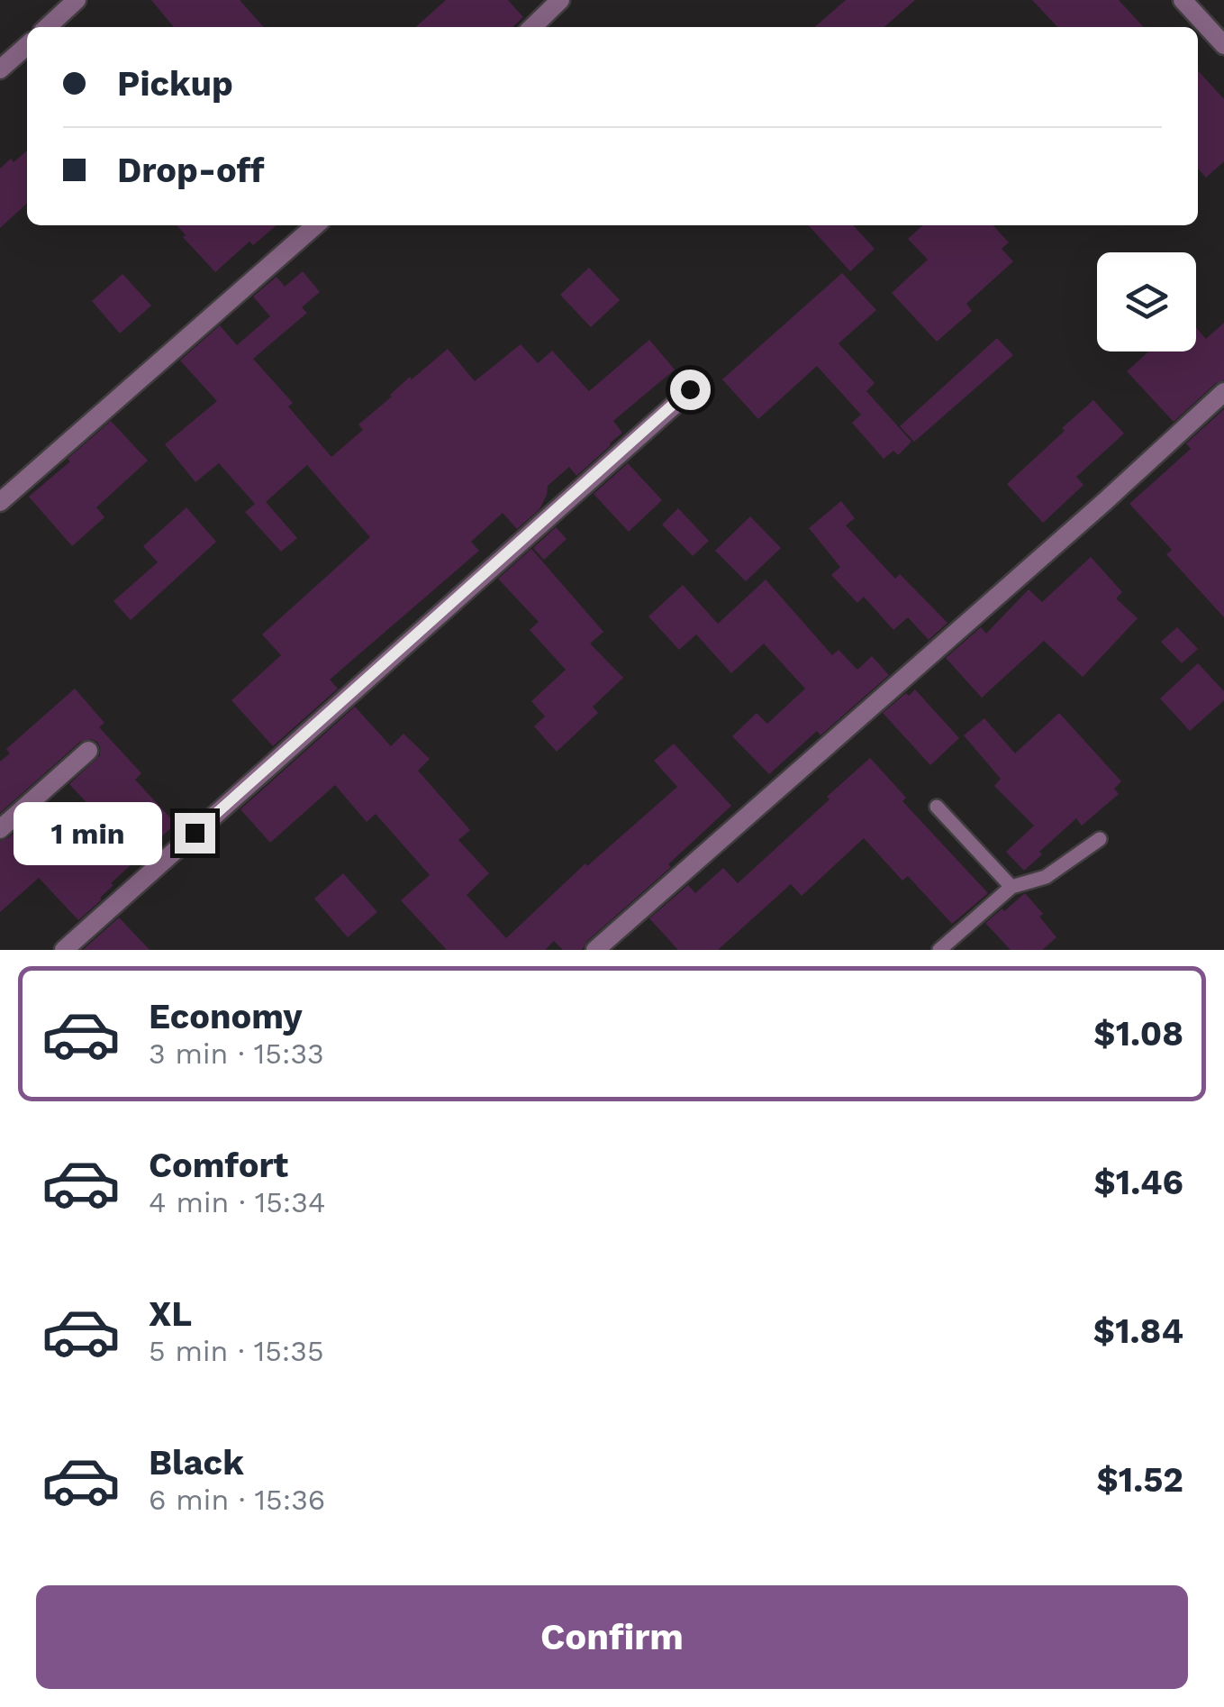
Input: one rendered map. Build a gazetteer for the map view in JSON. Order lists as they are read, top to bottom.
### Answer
{
  "page": {
    "banner": ["Pickup", "Drop-off"],
    "bubble": "1 min",
    "list": [
      {
        "name": "Economy",
        "note": "3 min · 15:33",
        "value": "$1.08"
      },
      {
        "name": "Comfort",
        "note": "4 min · 15:34",
        "value": "$1.46"
      },
      {
        "name": "XL",
        "note": "5 min · 15:35",
        "value": "$1.84"
      },
      {
        "name": "Black",
        "note": "6 min · 15:36",
        "value": "$1.52"
      }
    ],
    "buttons": "Confirm"
  }
}
